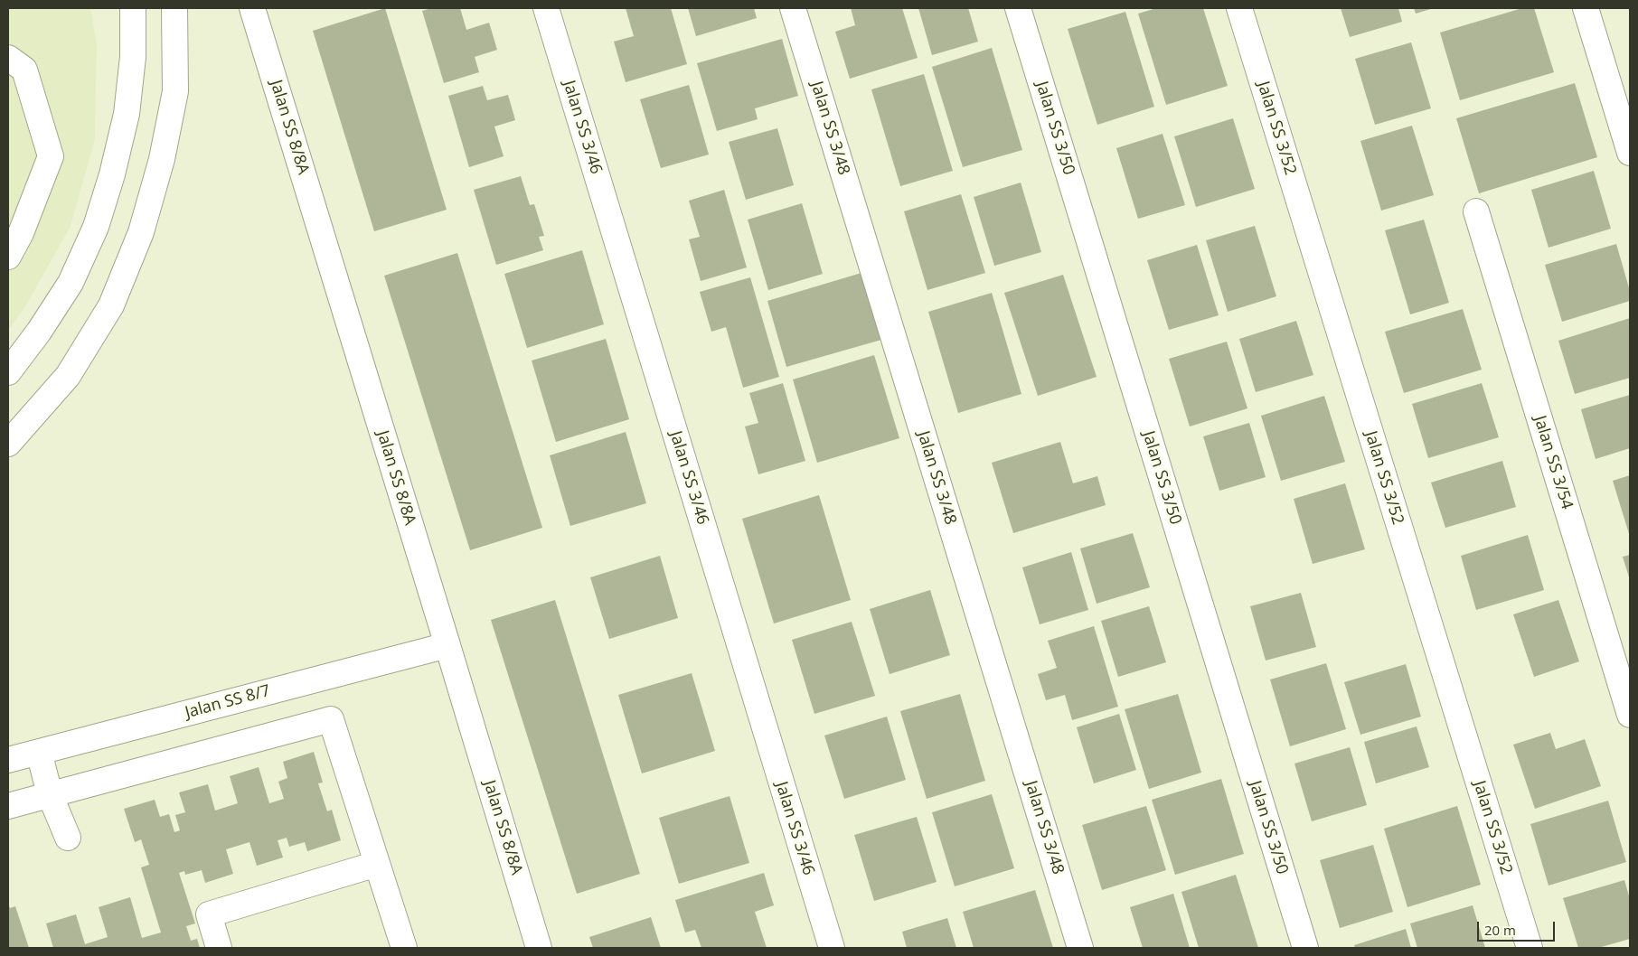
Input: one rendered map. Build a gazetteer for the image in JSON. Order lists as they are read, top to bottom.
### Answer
{
  "streets": {
    "main road": [
      "Jalan SS 8/8A",
      "Jalan SS 3/46",
      "Jalan SS 3/48",
      "Jalan SS 3/50",
      "Jalan SS 3/52",
      "Jalan SS 3/54",
      "Jalan SS 8/7"
    ]
  },
  "crossings": [
    ["Jalan SS 8/8A", "Jalan SS 8/7"]
  ],
  "scale_bar": "20 m"
}
